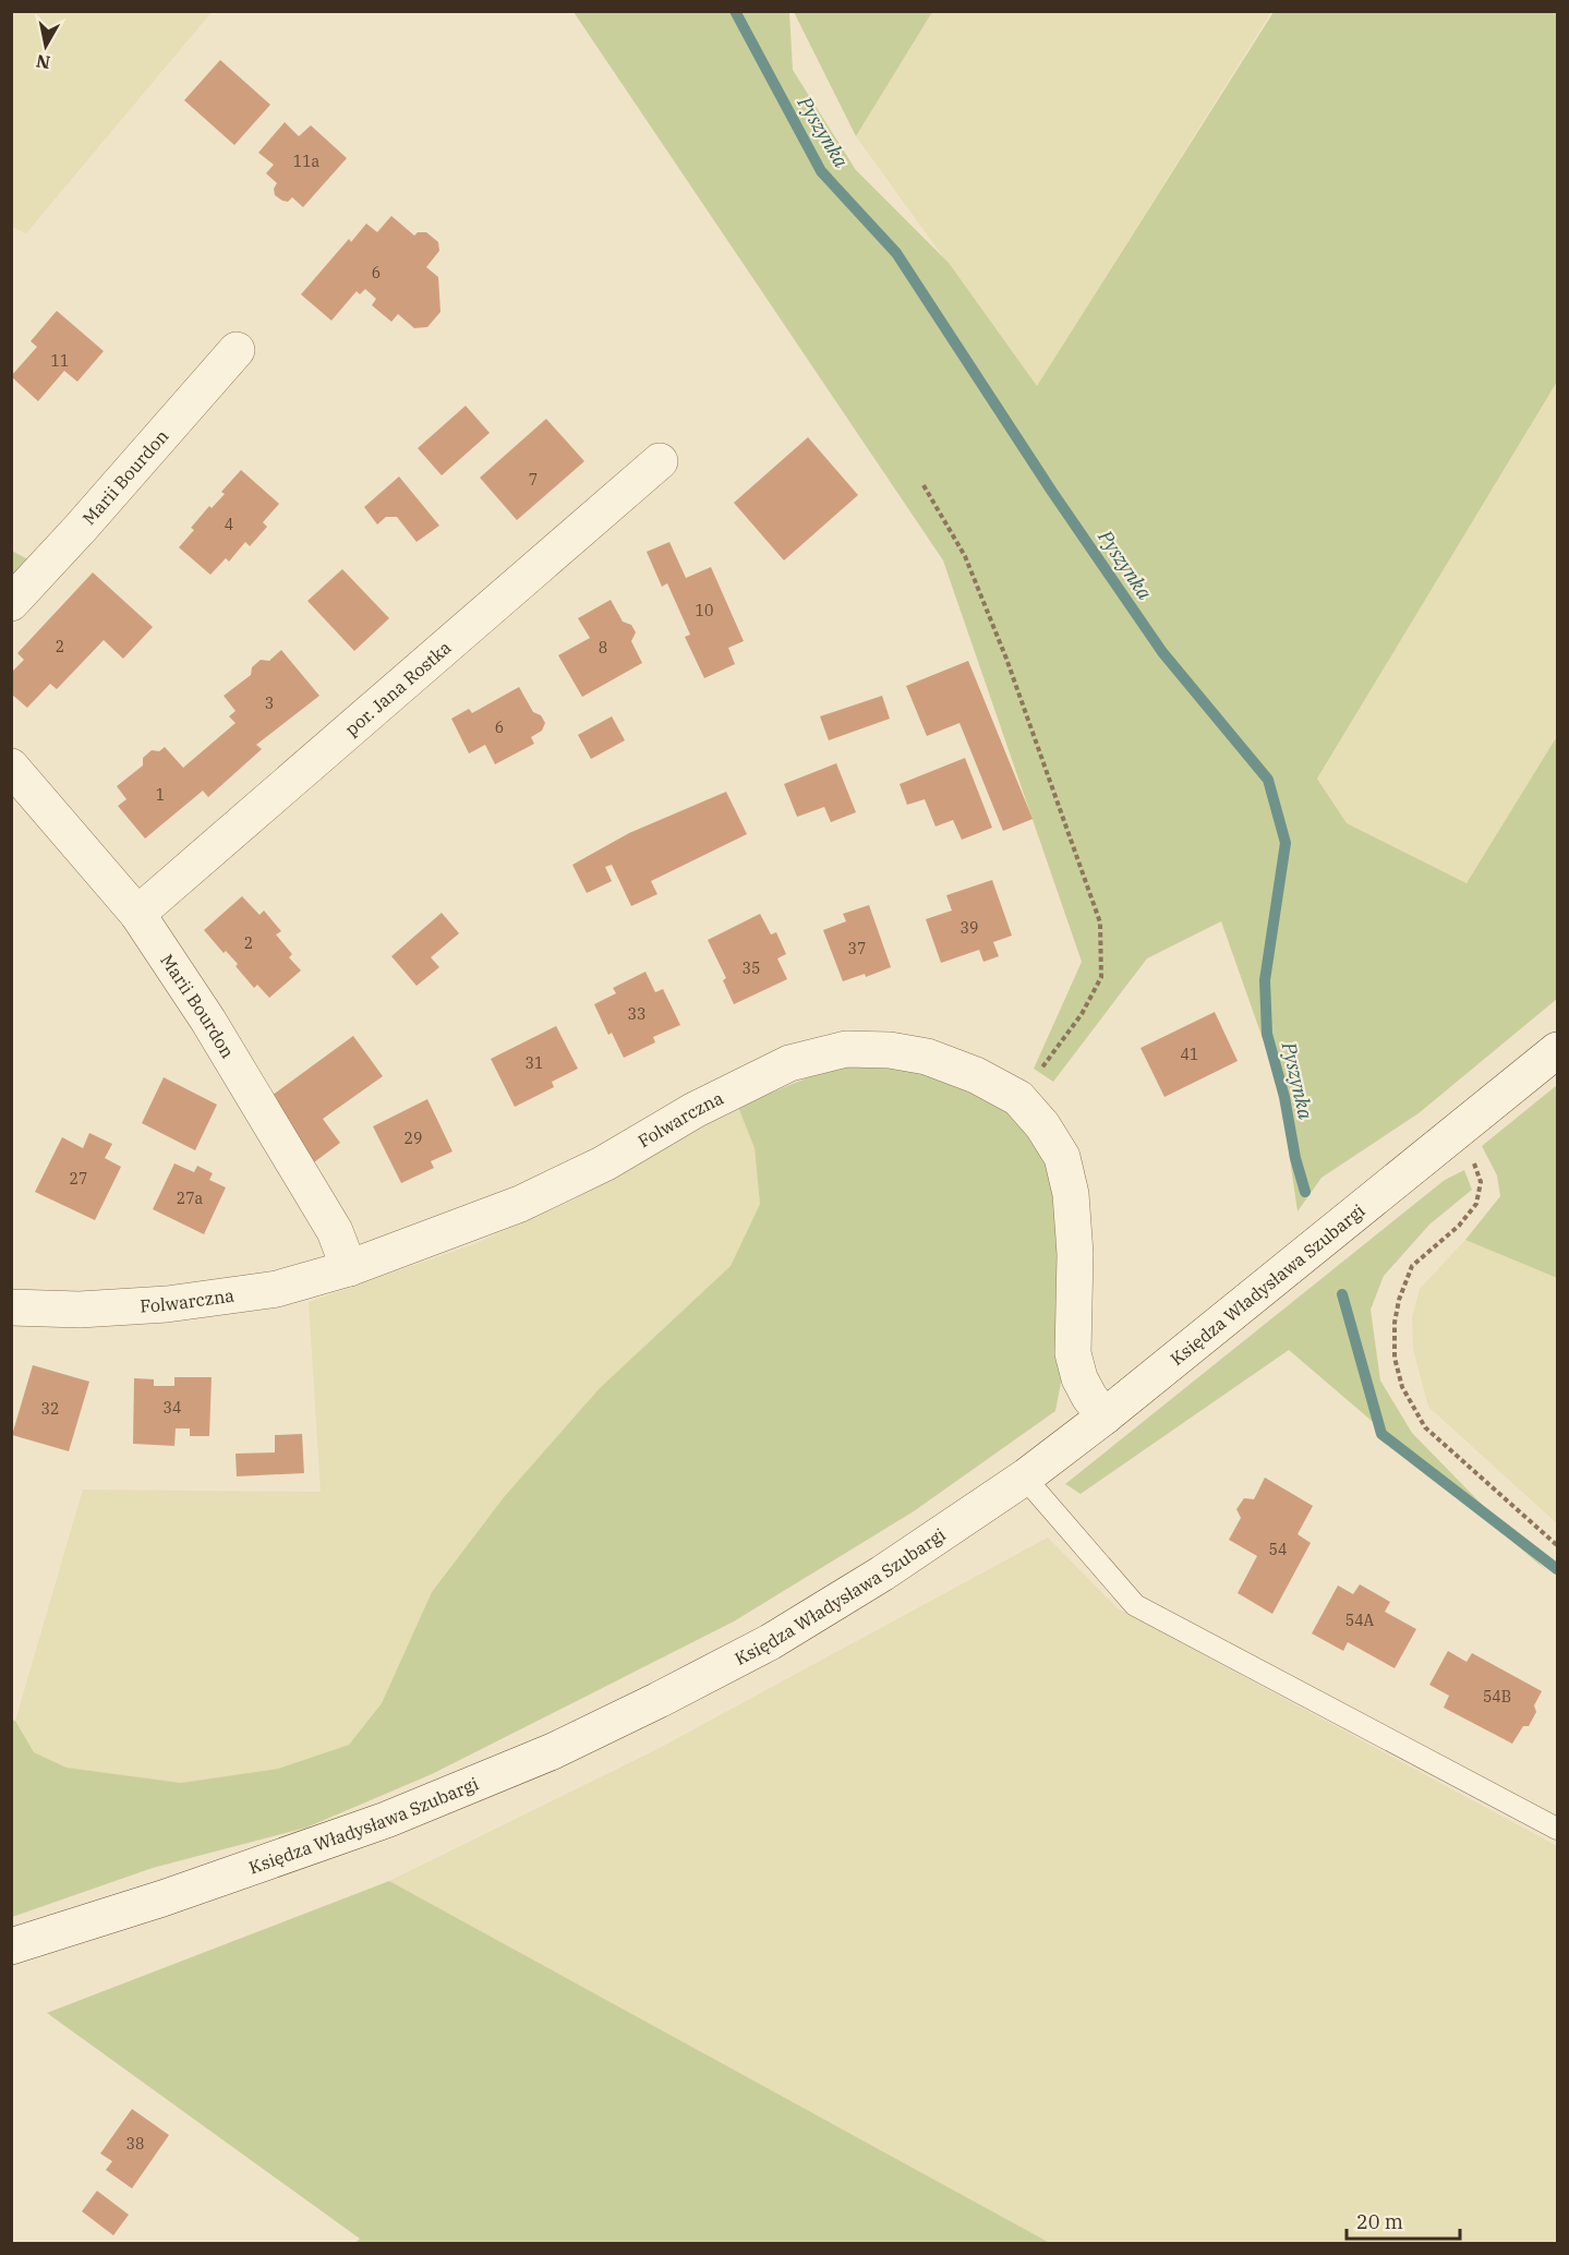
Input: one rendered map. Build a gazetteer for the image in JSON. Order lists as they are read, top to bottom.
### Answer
{
  "streets": {
    "street": [
      "Marii Bourdon",
      "por. Jana Rostka",
      "Folwarczna",
      "Księdza Władysława Szubargi"
    ]
  },
  "crossings": [
    ["Marii Bourdon", "por. Jana Rostka"],
    ["Marii Bourdon", "Folwarczna"],
    ["Folwarczna", "Księdza Władysława Szubargi"]
  ],
  "water": ["Pyszynka"],
  "house_numbers": [
    "11a",
    "6",
    "11",
    "7",
    "4",
    "10",
    "2",
    "8",
    "3",
    "6",
    "1",
    "39",
    "2",
    "37",
    "35",
    "33",
    "41",
    "31",
    "29",
    "27",
    "27a",
    "34",
    "32",
    "54",
    "54A",
    "54B",
    "38"
  ],
  "scale_bar": "20 m",
  "north": "bottom"
}
